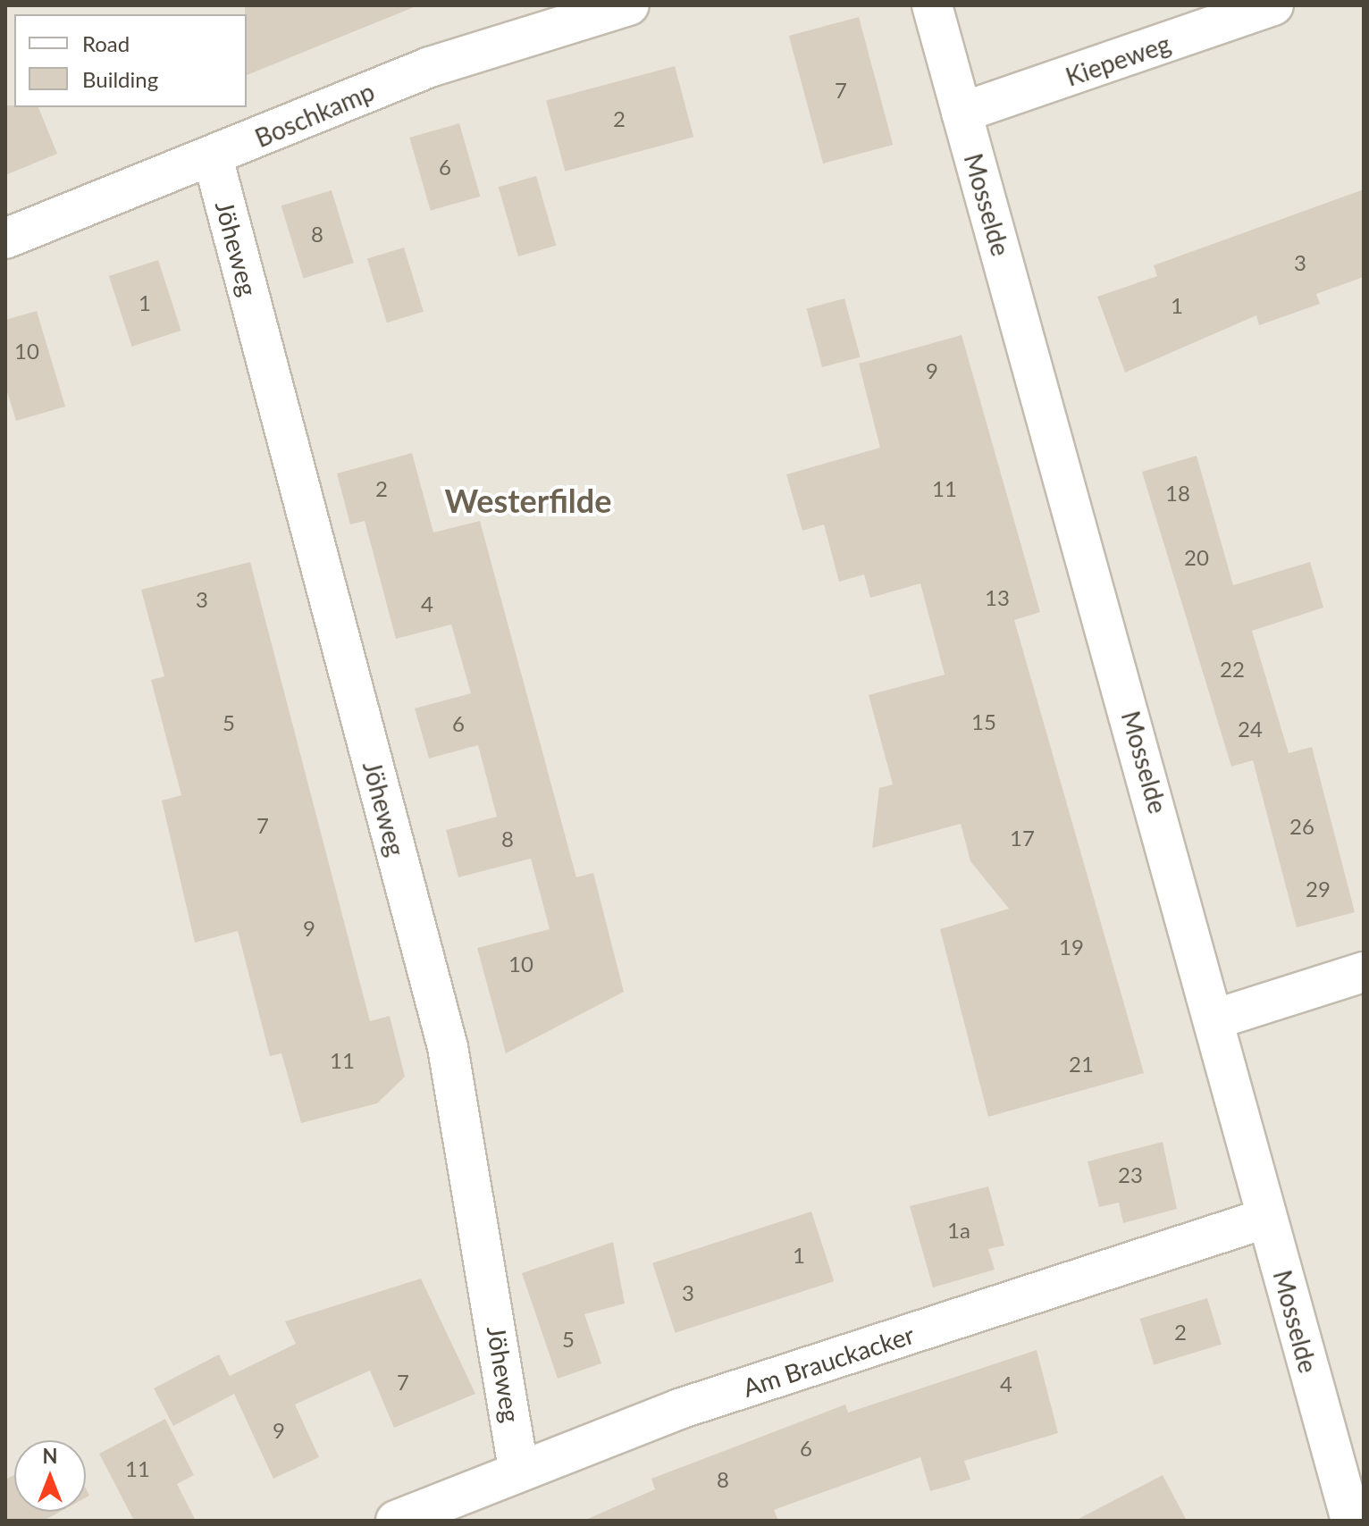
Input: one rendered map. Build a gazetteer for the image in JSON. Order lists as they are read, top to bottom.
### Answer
{
  "streets": {
    "street": [
      "Kiepeweg",
      "Boschkamp",
      "Mosselde",
      "Jöheweg",
      "Am Brauckacker"
    ]
  },
  "crossings": [
    ["Kiepeweg", "Mosselde"],
    ["Boschkamp", "Jöheweg"],
    ["Mosselde", "Am Brauckacker"],
    ["Jöheweg", "Am Brauckacker"]
  ],
  "districts": ["Westerfilde"],
  "house_numbers": [
    "7",
    "2",
    "6",
    "8",
    "3",
    "1",
    "1",
    "10",
    "9",
    "2",
    "11",
    "18",
    "20",
    "13",
    "3",
    "4",
    "22",
    "15",
    "5",
    "6",
    "24",
    "7",
    "26",
    "17",
    "8",
    "29",
    "9",
    "19",
    "10",
    "11",
    "21",
    "23",
    "1a",
    "1",
    "3",
    "2",
    "5",
    "7",
    "4",
    "9",
    "6",
    "11",
    "8"
  ],
  "legend": ["Road", "Building"],
  "north": "top"
}
